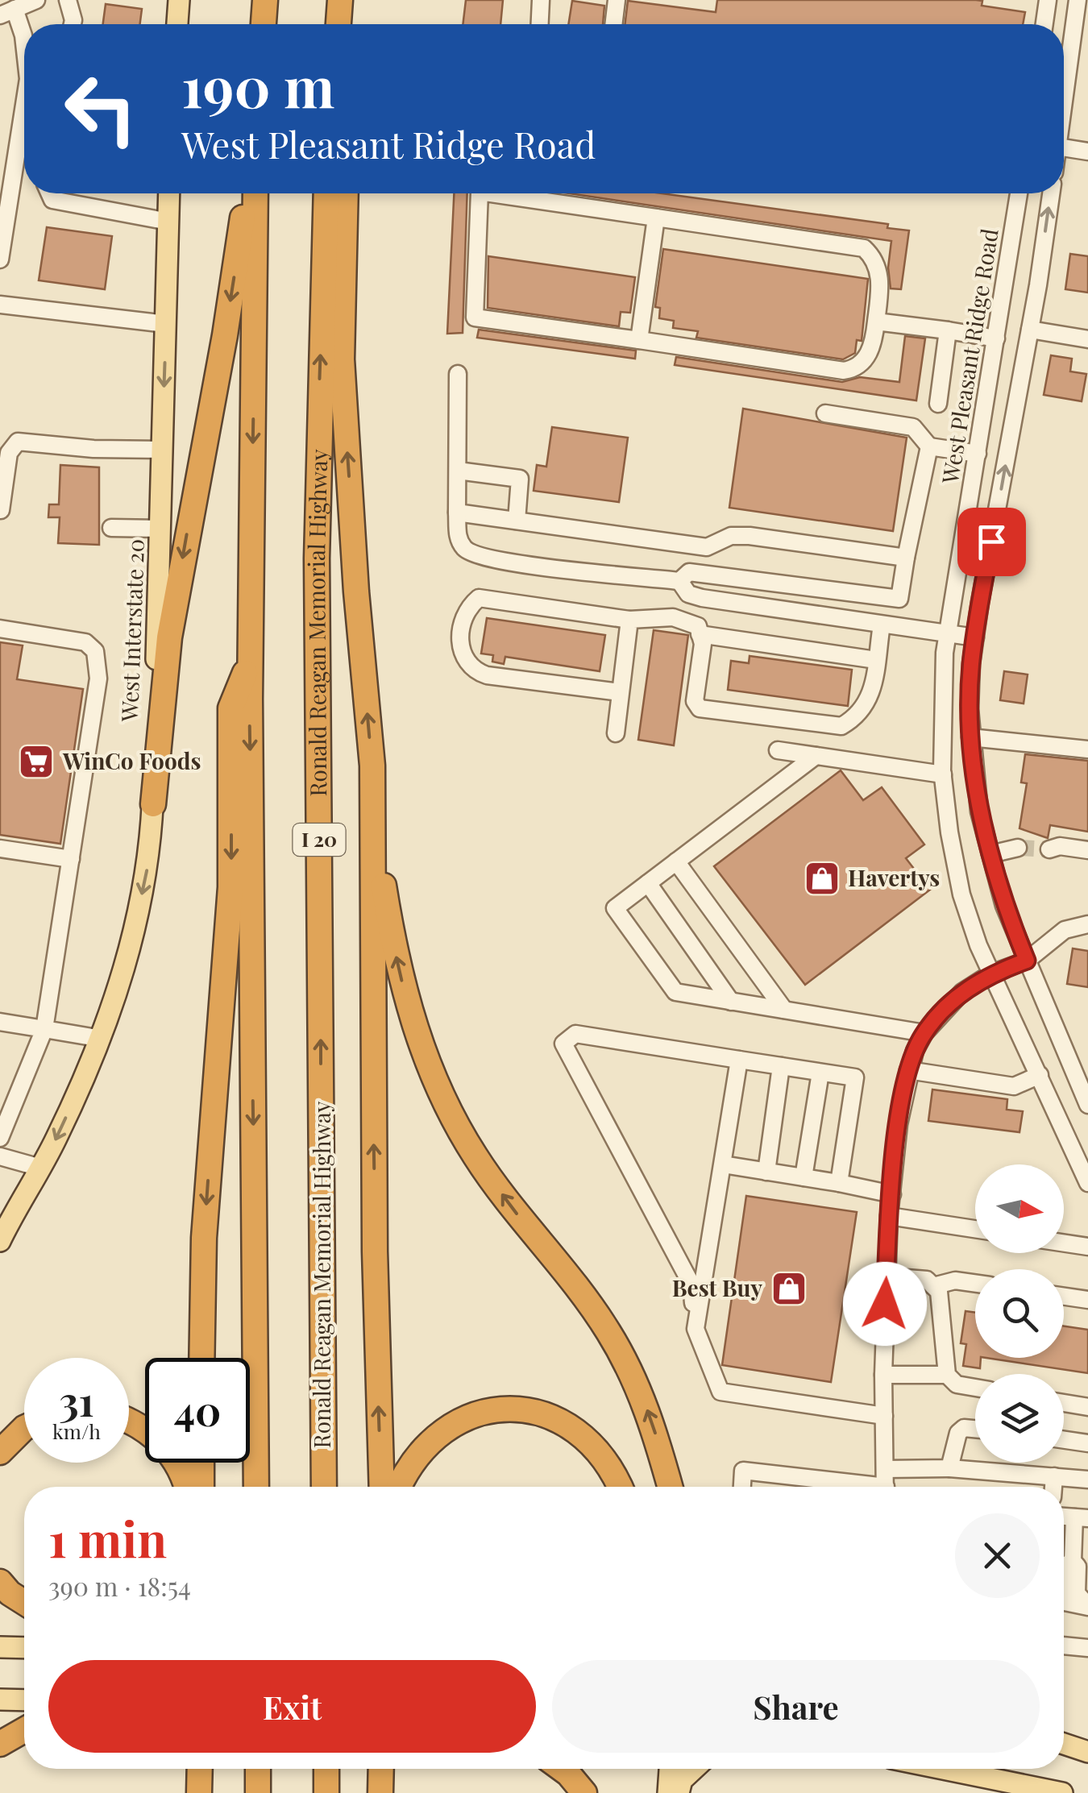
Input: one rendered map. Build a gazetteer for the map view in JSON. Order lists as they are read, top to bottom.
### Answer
{
  "streets": {
    "highway": ["Ronald Reagan Memorial Highway", "I 20"],
    "main road": ["West Interstate 20"],
    "street": ["West Pleasant Ridge Road"]
  },
  "one_way": ["West Interstate 20"],
  "places": {
    "supermarket": ["WinCo Foods"],
    "shop": ["Havertys", "Best Buy"]
  },
  "north": "right",
  "page": {
    "turn": ["190 m", "West Pleasant Ridge Road"],
    "speed": "31 km/h",
    "limit": "40",
    "heading": ["1 min", "390 m · 18:54"],
    "buttons": ["Exit", "Share"]
  }
}
